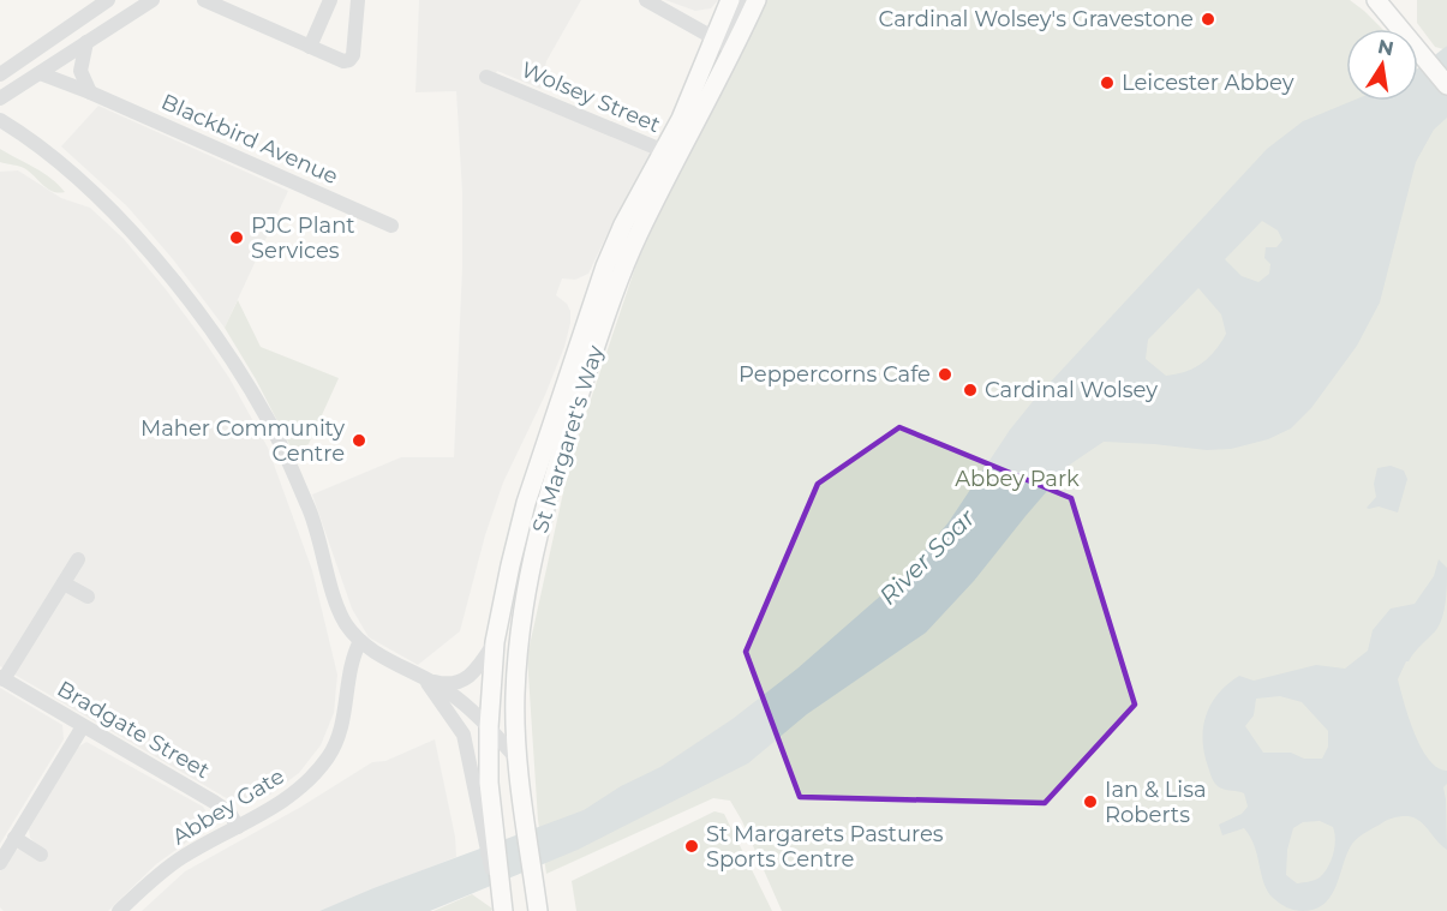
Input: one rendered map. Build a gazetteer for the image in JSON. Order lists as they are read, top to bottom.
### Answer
{
  "streets": {
    "main road": ["St Margaret's Way"],
    "street": [
      "Wolsey Street",
      "Blackbird Avenue",
      "Bradgate Street",
      "Abbey Gate"
    ]
  },
  "crossings": [
    ["Wolsey Street", "St Margaret's Way"],
    ["Bradgate Street", "Abbey Gate"]
  ],
  "water": ["River Soar"],
  "parks": ["Abbey Park"],
  "places": [
    "Cardinal Wolsey's Gravestone",
    "Leicester Abbey",
    "PJC Plant Services",
    "Peppercorns Cafe",
    "Cardinal Wolsey",
    "Maher Community Centre",
    "Ian & Lisa Roberts",
    "St Margarets Pastures Sports Centre"
  ],
  "north": "top"
}
